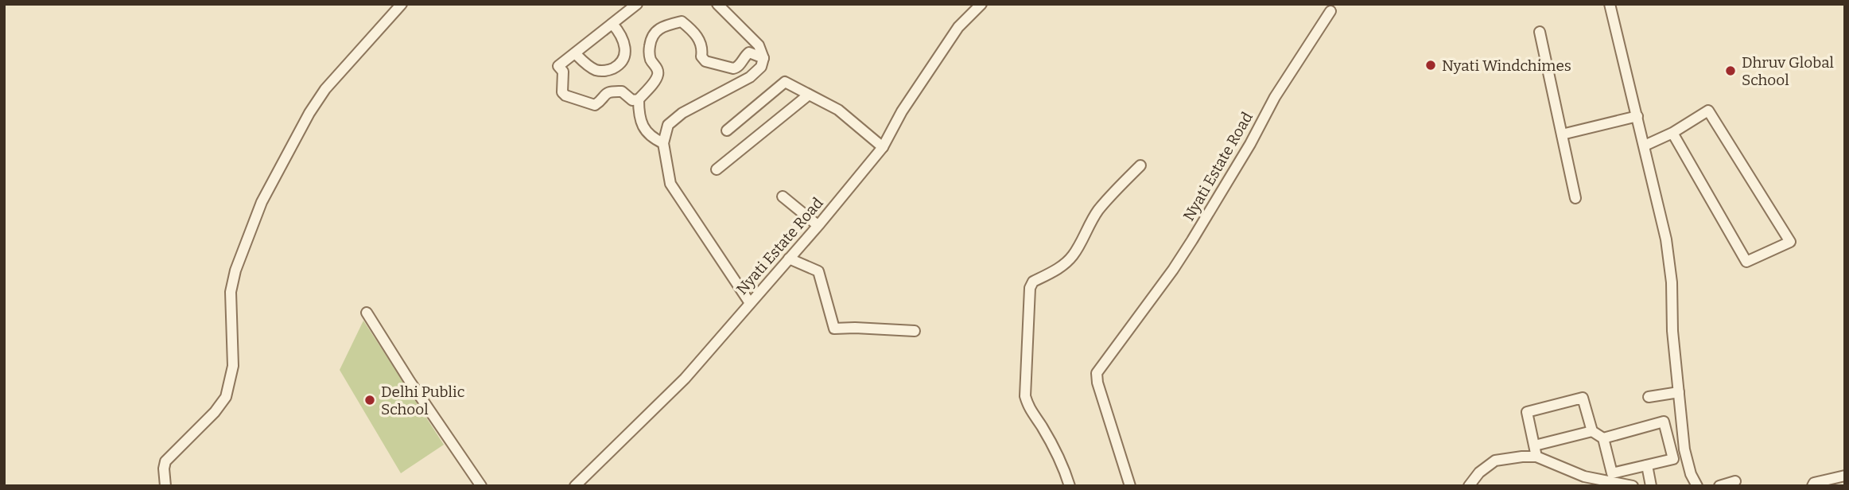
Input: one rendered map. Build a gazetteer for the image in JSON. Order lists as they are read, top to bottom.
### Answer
{
  "streets": {
    "street": ["Nyati Estate Road"]
  },
  "places": ["Nyati Windchimes", "Dhruv Global School", "Delhi Public School"]
}
